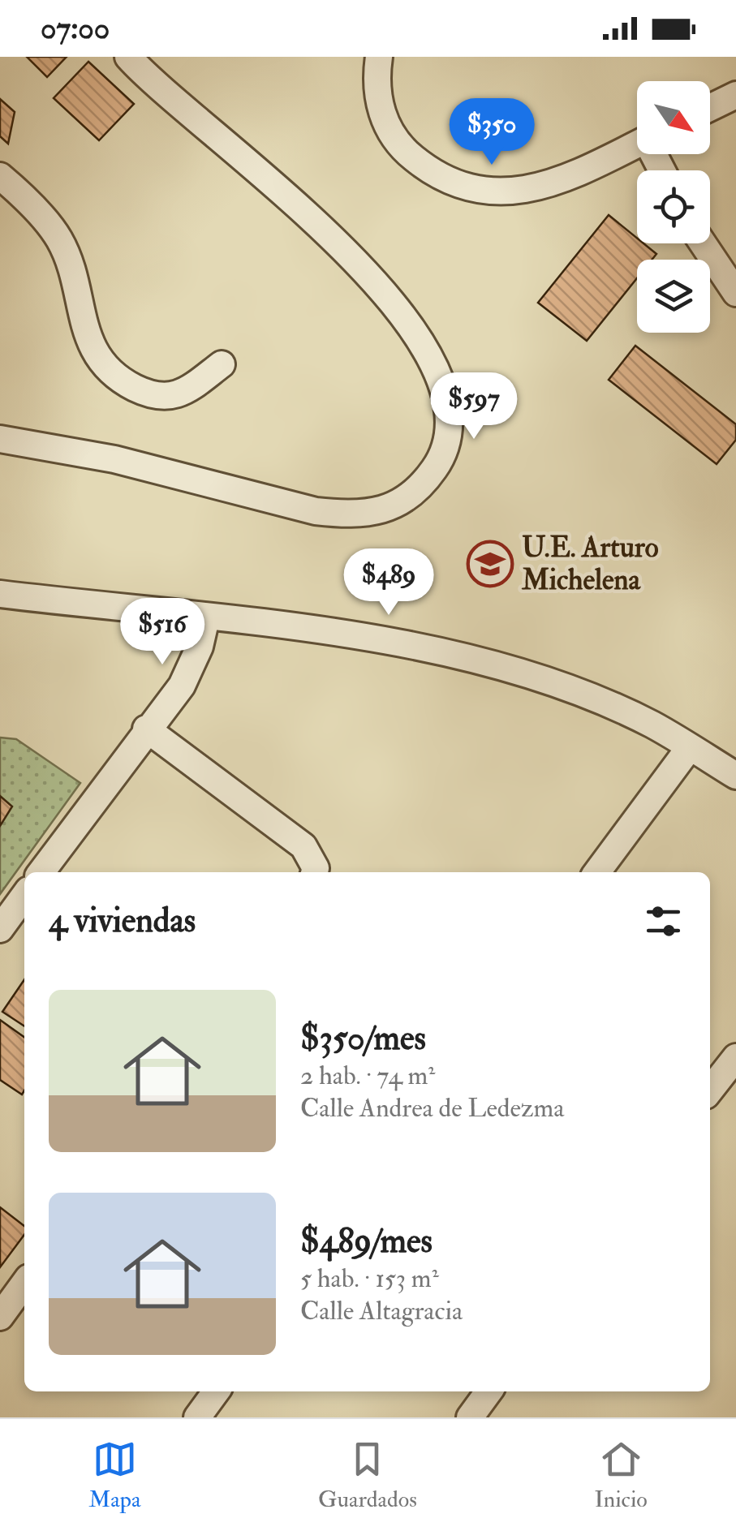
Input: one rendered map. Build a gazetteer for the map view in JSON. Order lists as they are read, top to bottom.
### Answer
{
  "places": {
    "school or university": ["U.E. Arturo Michelena"]
  },
  "north": "bottom right",
  "page": {
    "status": "07:00",
    "price": [
      "$350",
      "$597",
      "$489",
      "$516"
    ],
    "heading": "4 viviendas",
    "list": [
      {
        "name": "$350/mes",
        "note": "2 hab. · 74 m² · Calle Andrea de Ledezma"
      },
      {
        "name": "$489/mes",
        "note": "5 hab. · 153 m² · Calle Altagracia"
      }
    ],
    "tabs": ["Mapa", "Guardados", "Inicio"]
  }
}
